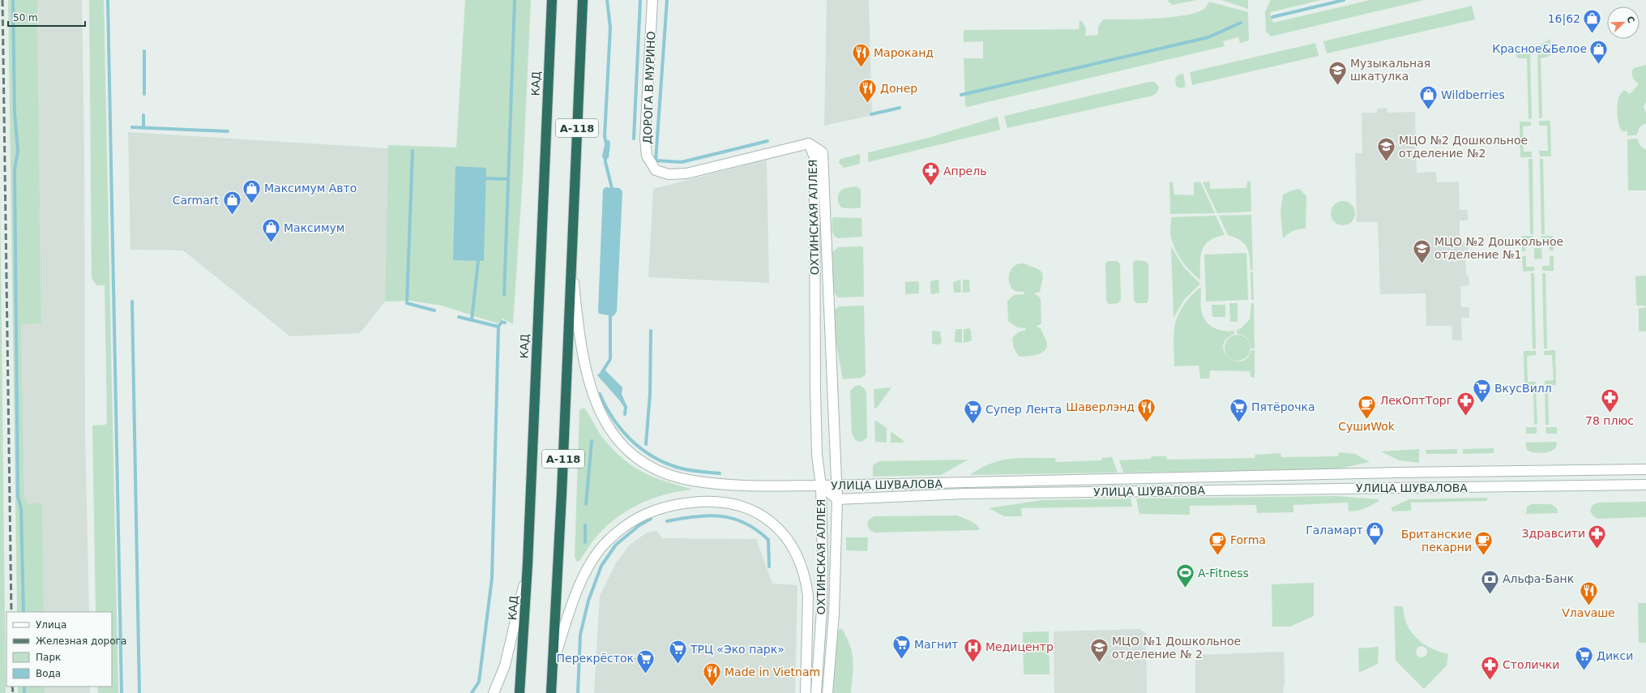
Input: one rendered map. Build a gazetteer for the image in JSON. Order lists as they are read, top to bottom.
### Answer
{
  "streets": {
    "highway": ["КАД", "А-118"],
    "street": ["ДОРОГА В МУРИНО", "ОХТИНСКАЯ АЛЛЕЯ", "УЛИЦА ШУВАЛОВА"]
  },
  "crossings": [
    ["ДОРОГА В МУРИНО", "ОХТИНСКАЯ АЛЛЕЯ"],
    ["ОХТИНСКАЯ АЛЛЕЯ", "УЛИЦА ШУВАЛОВА"]
  ],
  "places": {
    "shop": [
      "16|62",
      "Красное&Белое",
      "Wildberries",
      "Максимум Авто",
      "Carmart",
      "Максимум",
      "Галамарт"
    ],
    "restaurant": [
      "Мароканд",
      "Донер",
      "Шаверлэнд",
      "Vлаvаше",
      "Made in Vietnam"
    ],
    "school or university": [
      "Музыкальная шкатулка",
      "МЦО №2 Дошкольное отделение №2",
      "МЦО №2 Дошкольное отделение №1",
      "МЦО №1 Дошкольное отделение № 2"
    ],
    "pharmacy": [
      "Апрель",
      "78 плюс",
      "ЛекОптТорг",
      "Здравсити",
      "Столички"
    ],
    "supermarket": [
      "ВкусВилл",
      "Пятёрочка",
      "Супер Лента",
      "Магнит",
      "ТРЦ «Эко парк»",
      "Дикси",
      "Перекрёсток"
    ],
    "cafe": ["СушиWok", "Forma", "Британские пекарни"],
    "sports": ["A-Fitness"],
    "bank": ["Альфа-Банк"],
    "hospital": ["Медицентр"]
  },
  "legend": [
    "Улица",
    "Железная дорога",
    "Парк",
    "Вода"
  ],
  "scale_bar": "50 m",
  "north": "top right"
}
